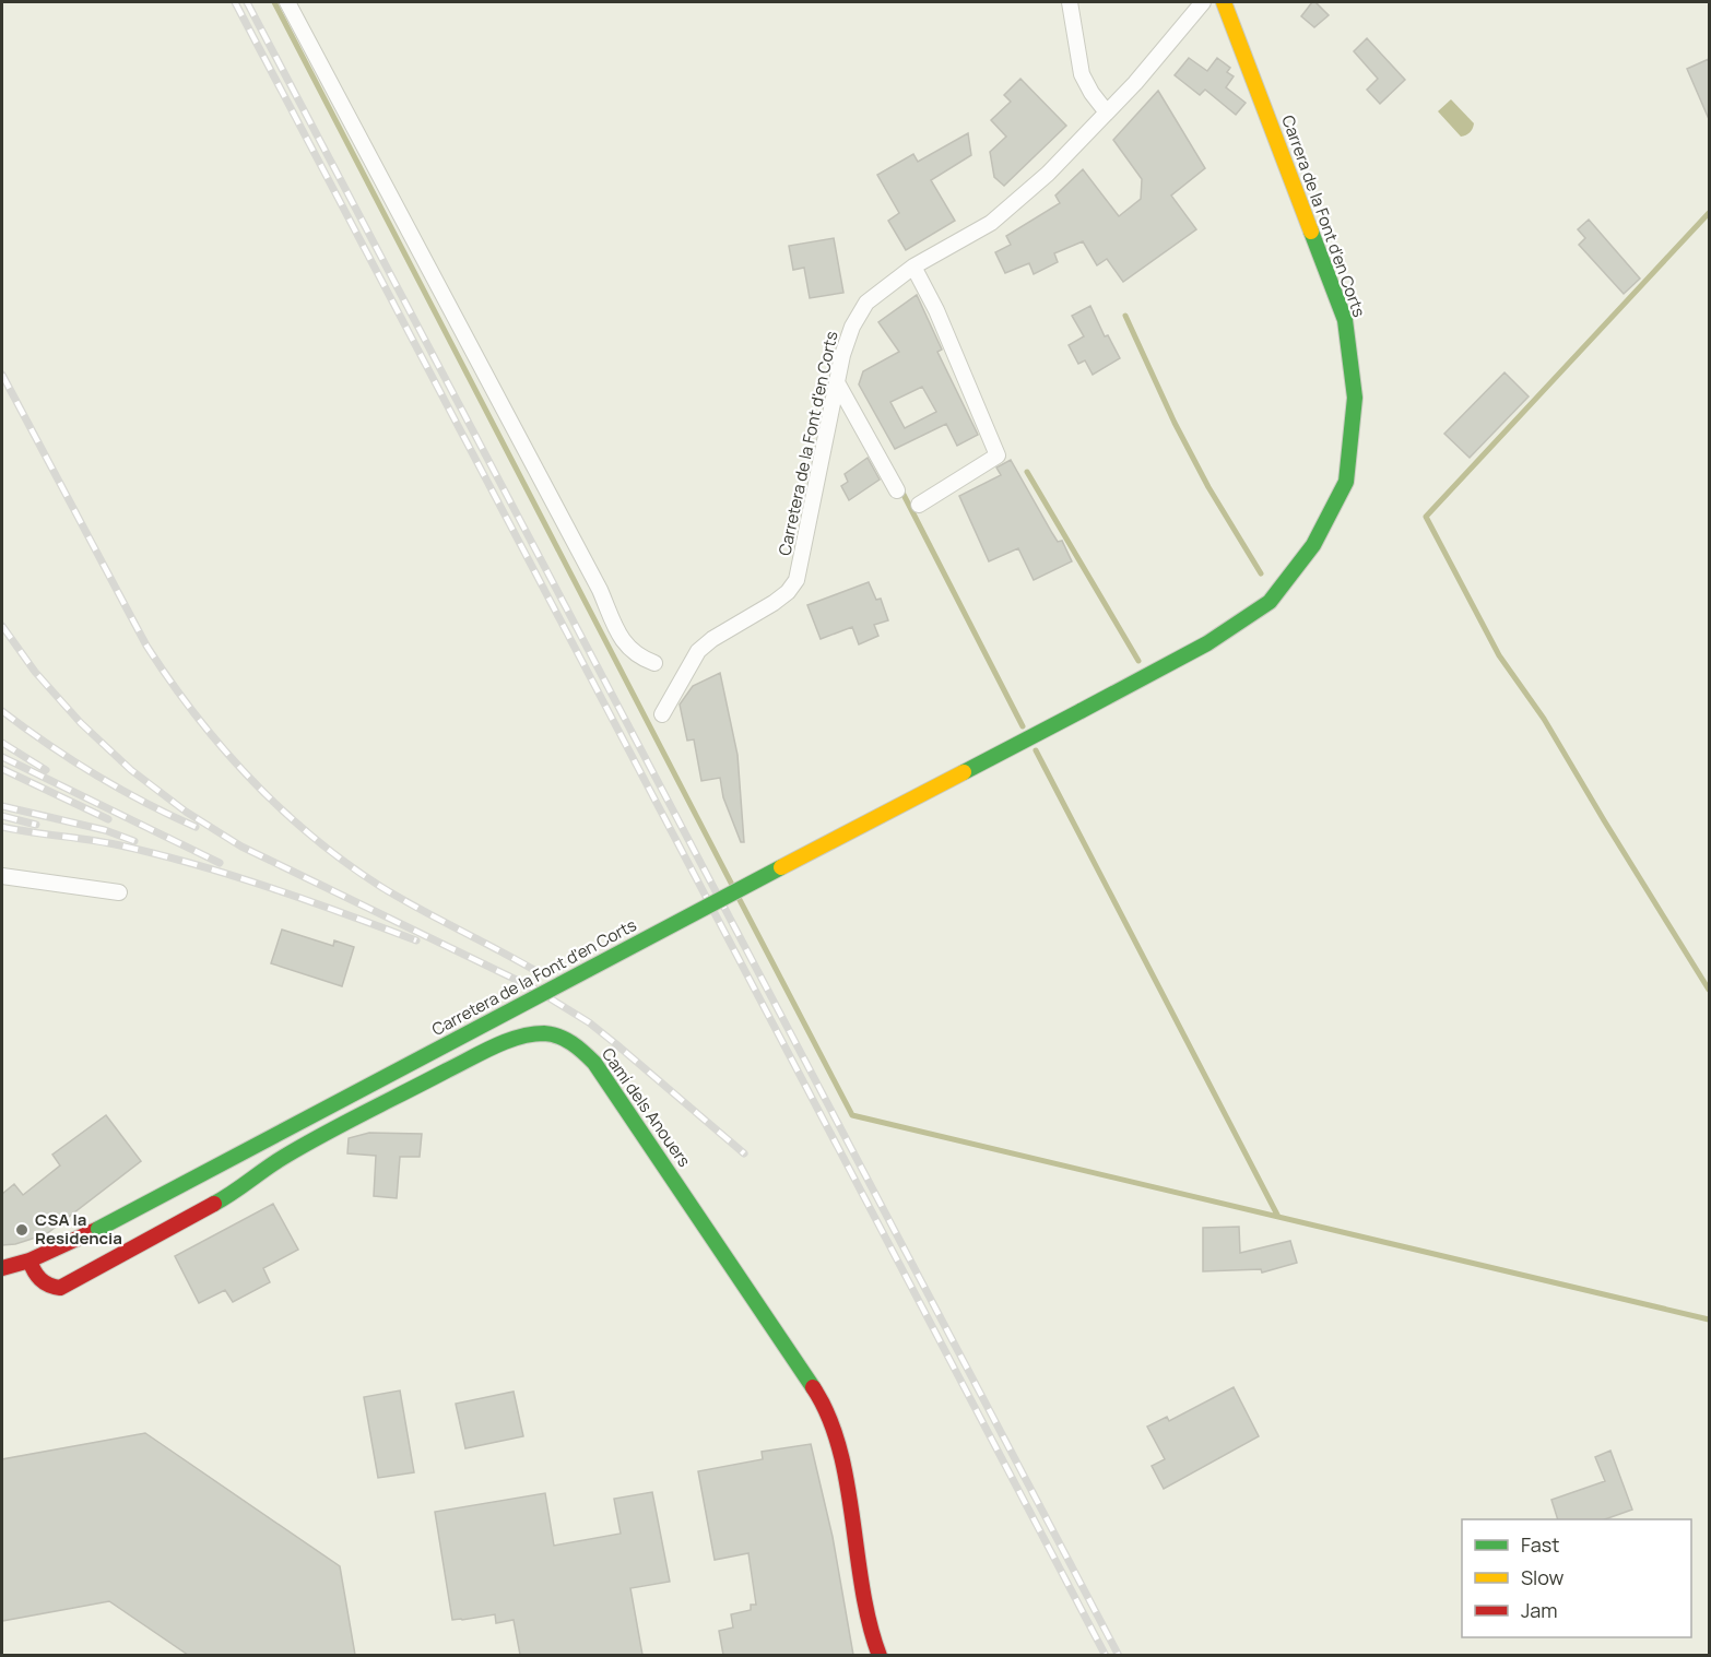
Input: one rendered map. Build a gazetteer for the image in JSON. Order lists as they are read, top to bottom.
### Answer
{
  "streets": {
    "street": ["Carrera de la Font d'en Corts", "Carretera de la Font d'en Corts", "Camí dels Anouers"]
  },
  "crossings": [
    ["Carrera de la Font d'en Corts", "Carretera de la Font d'en Corts"],
    ["Carretera de la Font d'en Corts", "Camí dels Anouers"]
  ],
  "places": ["CSA la Residencia"],
  "legend": ["Fast", "Slow", "Jam"]
}
